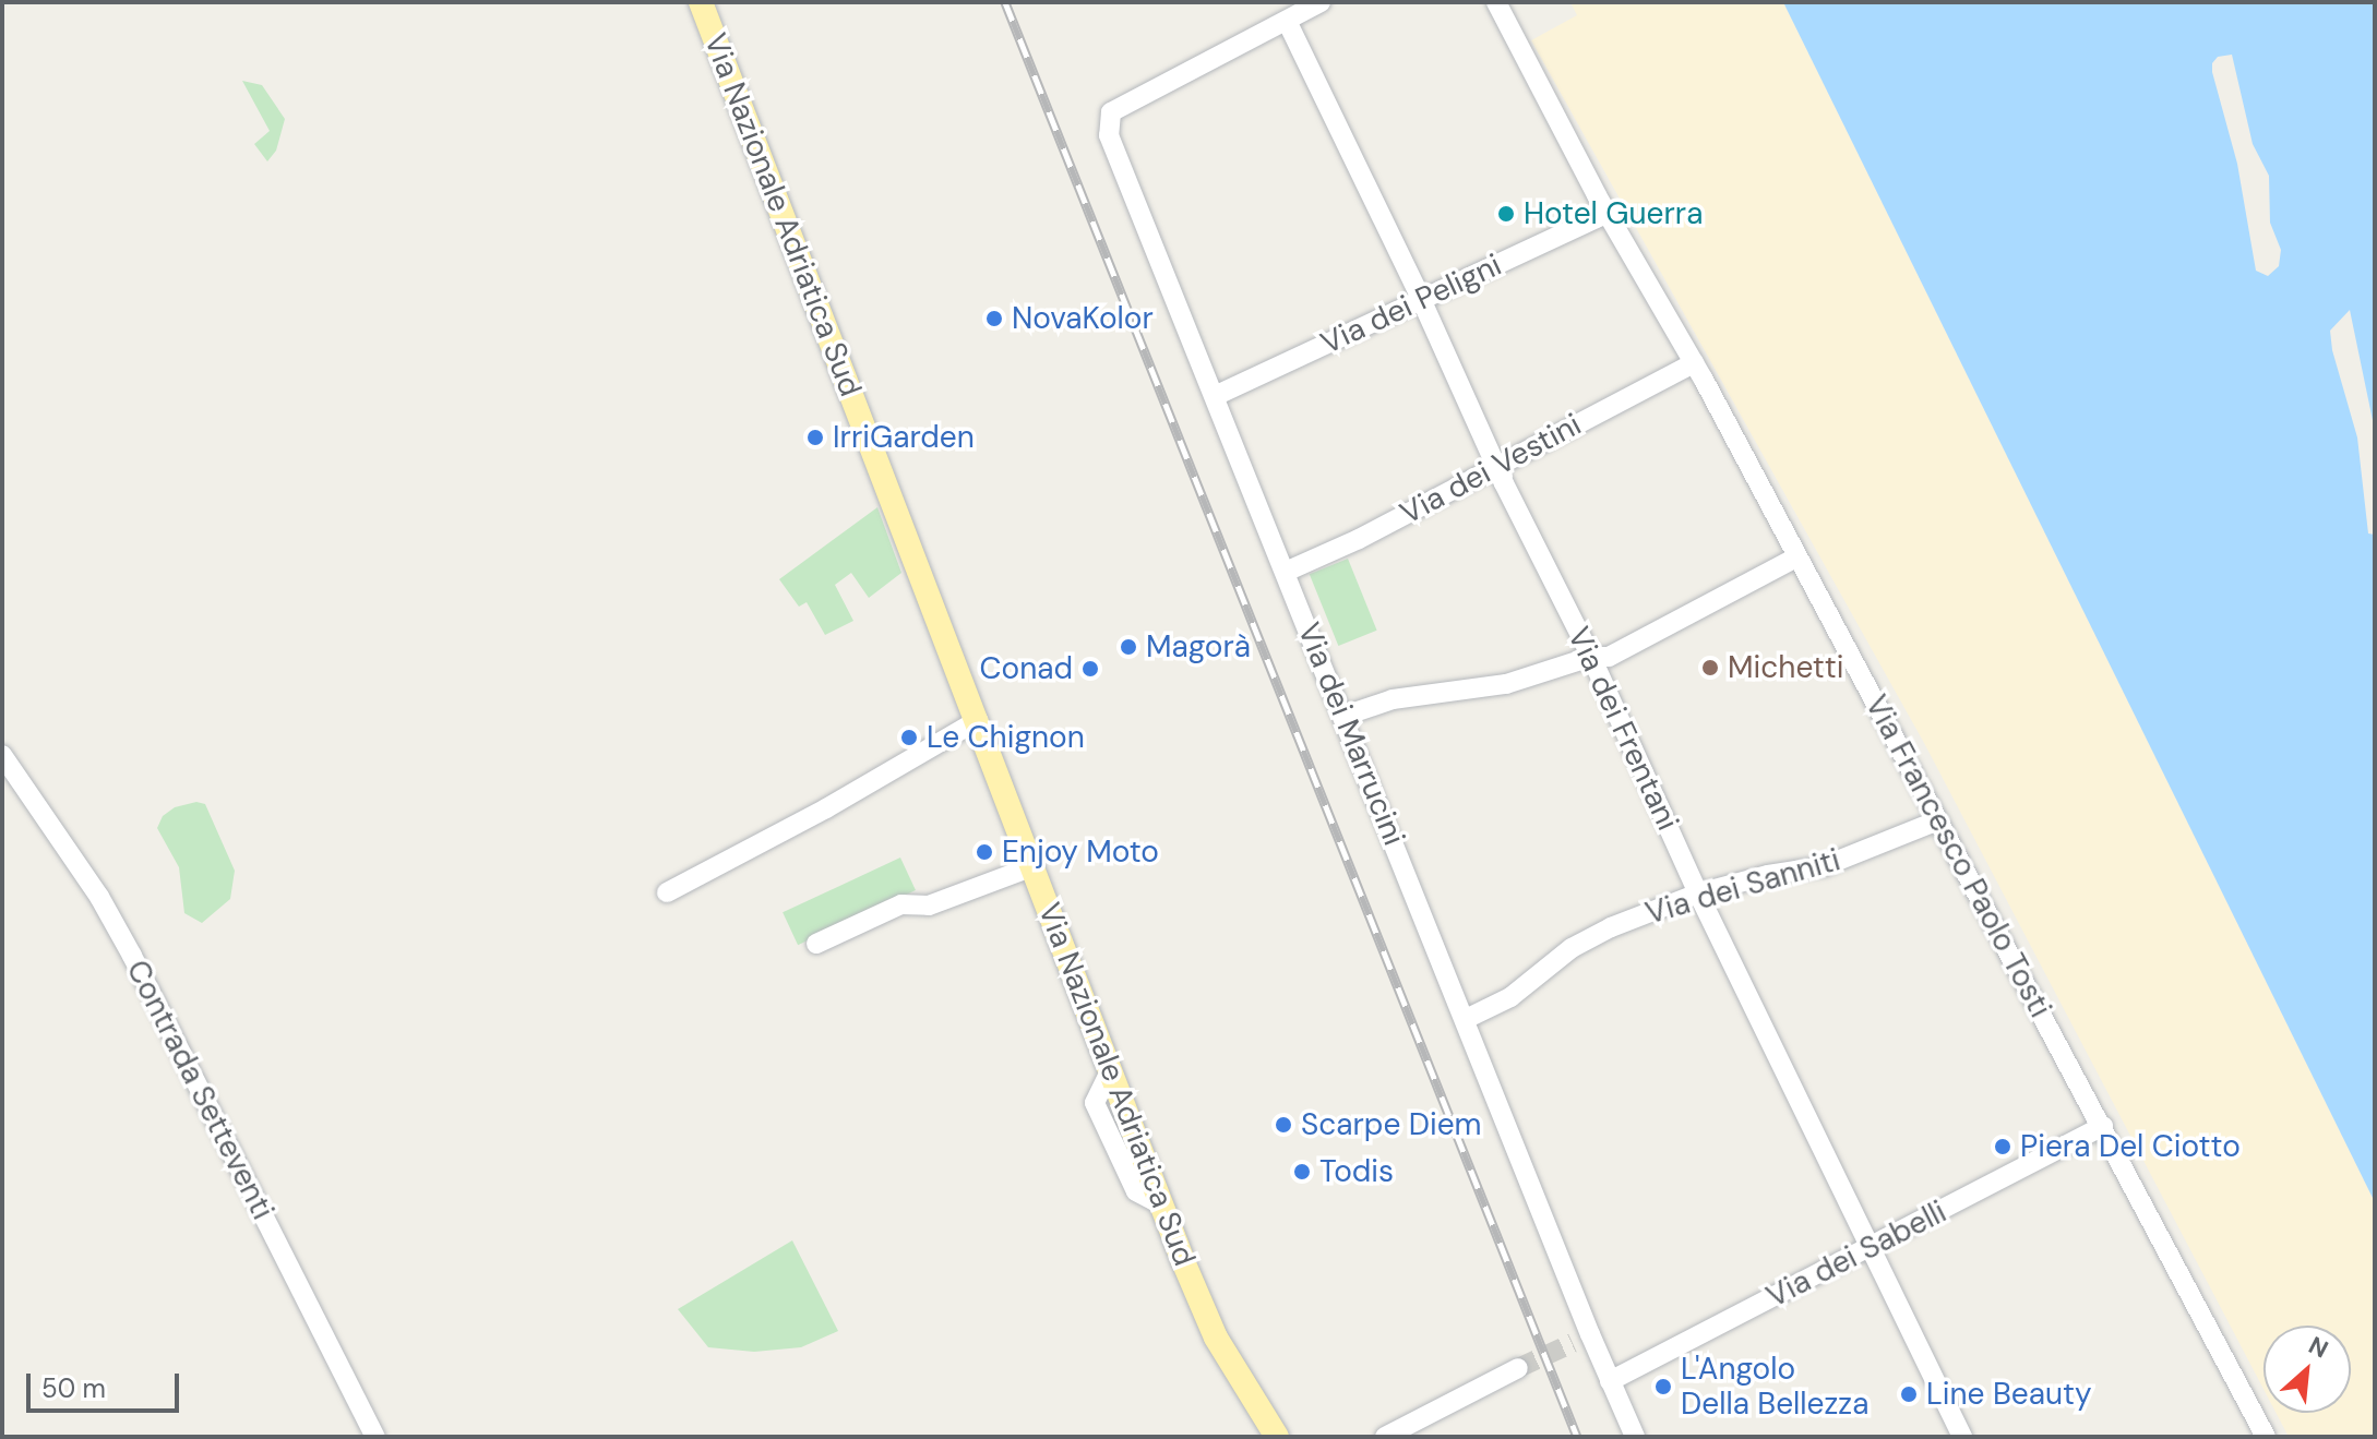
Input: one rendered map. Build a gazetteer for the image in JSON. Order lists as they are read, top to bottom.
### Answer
{
  "streets": {
    "main road": ["Via Nazionale Adriatica Sud"],
    "street": [
      "Via dei Peligni",
      "Via dei Vestini",
      "Via dei Frentani",
      "Via dei Marrucini",
      "Via Francesco Paolo Tosti",
      "Via dei Sanniti",
      "Contrada Setteventi",
      "Via dei Sabelli"
    ]
  },
  "crossings": [
    ["Via dei Peligni", "Via dei Frentani"],
    ["Via dei Peligni", "Via dei Marrucini"],
    ["Via dei Peligni", "Via Francesco Paolo Tosti"],
    ["Via dei Vestini", "Via dei Frentani"],
    ["Via dei Vestini", "Via dei Marrucini"],
    ["Via dei Vestini", "Via Francesco Paolo Tosti"],
    ["Via dei Frentani", "Via dei Marrucini"],
    ["Via dei Frentani", "Via dei Sanniti"],
    ["Via dei Frentani", "Via dei Sabelli"],
    ["Via dei Marrucini", "Via dei Sanniti"],
    ["Via dei Marrucini", "Via dei Sabelli"],
    ["Via Francesco Paolo Tosti", "Via dei Sanniti"],
    ["Via Francesco Paolo Tosti", "Via dei Sabelli"]
  ],
  "places": [
    "Hotel Guerra",
    "NovaKolor",
    "IrriGarden",
    "Magorà",
    "Michetti",
    "Conad",
    "Le Chignon",
    "Enjoy Moto",
    "Scarpe Diem",
    "Piera Del Ciotto",
    "Todis",
    "L'Angolo Della Bellezza",
    "Line Beauty"
  ],
  "scale_bar": "50 m",
  "north": "top right"
}
